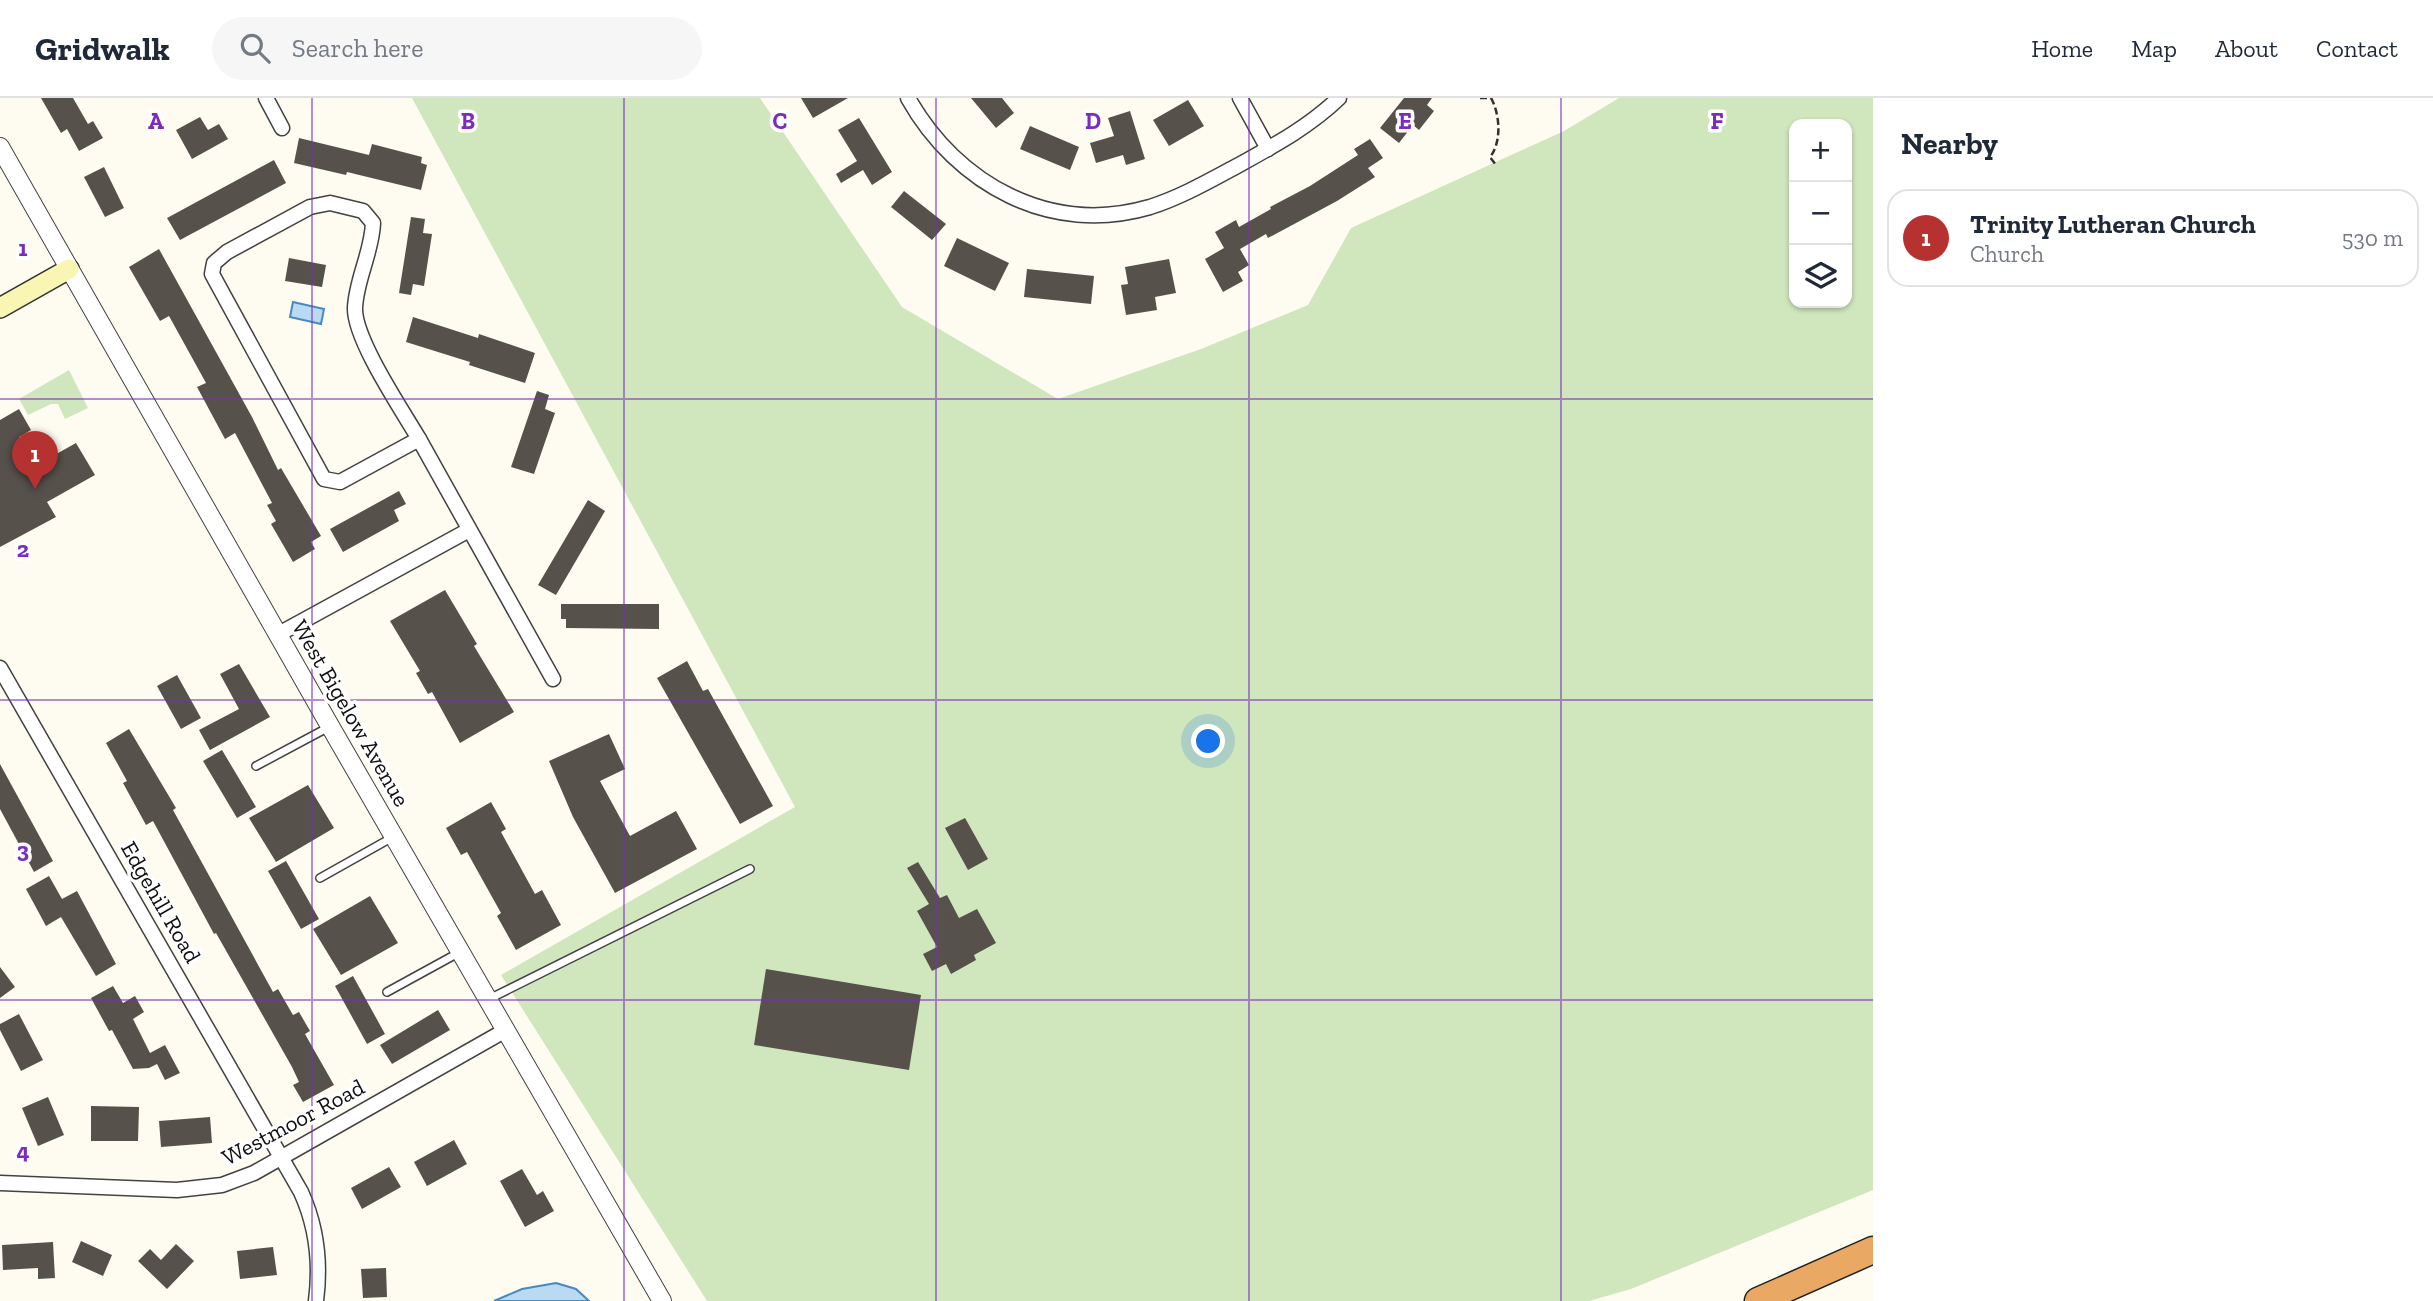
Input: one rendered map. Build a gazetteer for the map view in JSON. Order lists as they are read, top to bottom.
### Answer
{
  "streets": {
    "street": ["West Bigelow Avenue", "Edgehill Road", "Westmoor Road"]
  },
  "crossings": [
    ["West Bigelow Avenue", "Westmoor Road"],
    ["Edgehill Road", "Westmoor Road"]
  ],
  "page": {
    "header": "Gridwalk",
    "search": "Search here",
    "nav": [
      "Home",
      "Map",
      "About",
      "Contact"
    ],
    "heading": "Nearby",
    "map_buttons": ["+", "−"],
    "list": [
      {
        "mark": "1",
        "name": "Trinity Lutheran Church",
        "note": "Church",
        "value": "530 m"
      }
    ],
    "pins": "1"
  },
  "grid": {
    "columns": [
      "A",
      "B",
      "C",
      "D",
      "E",
      "F"
    ],
    "rows": [
      "1",
      "2",
      "3",
      "4"
    ]
  }
}
